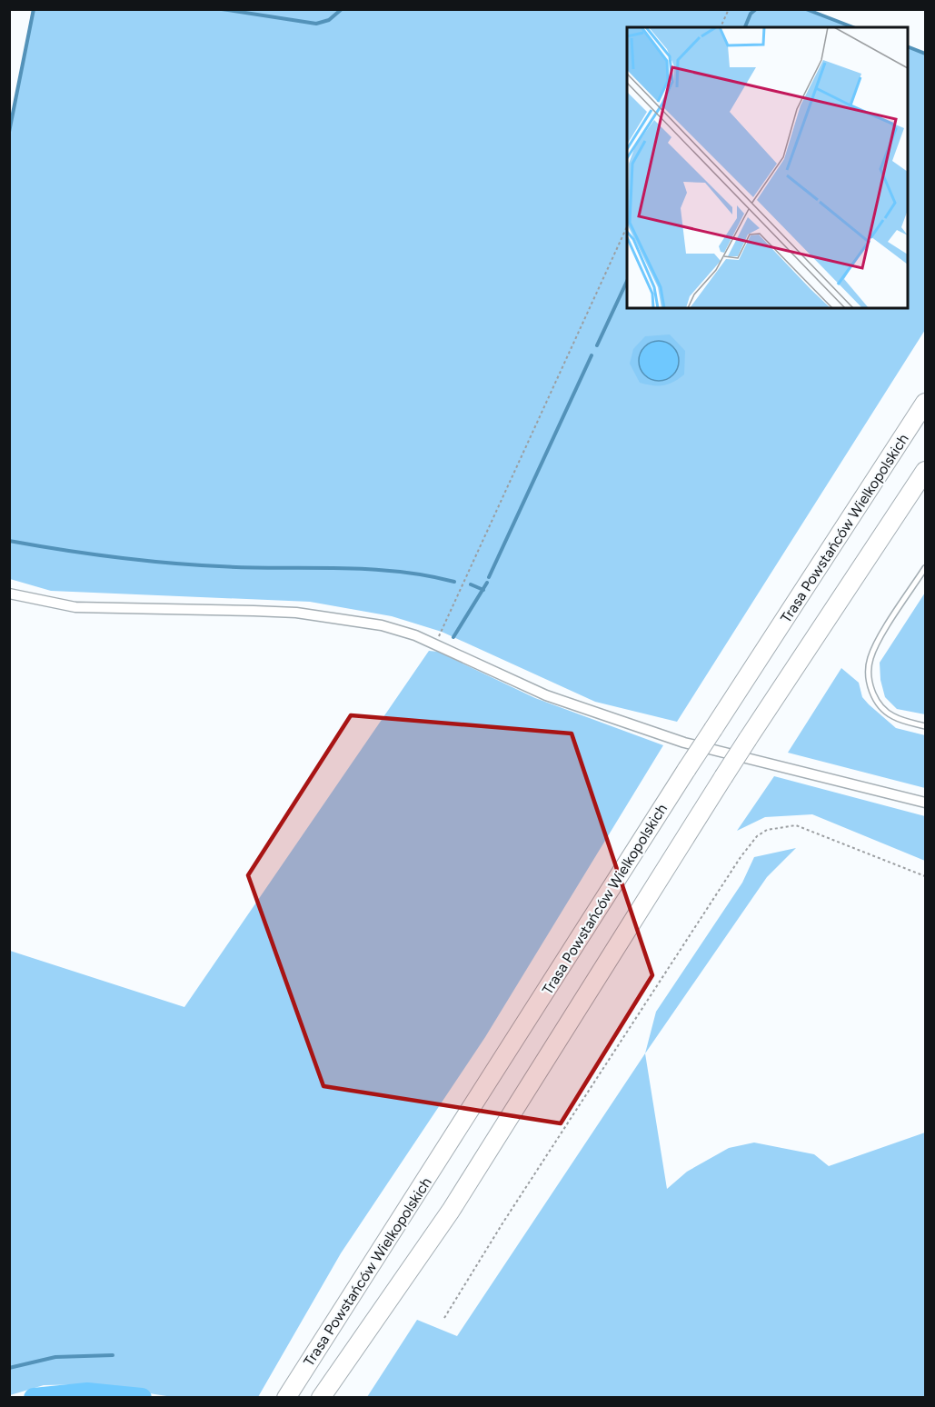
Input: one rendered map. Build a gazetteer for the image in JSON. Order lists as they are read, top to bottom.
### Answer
{
  "streets": {
    "highway": ["Trasa Powstańców Wielkopolskich"]
  }
}
